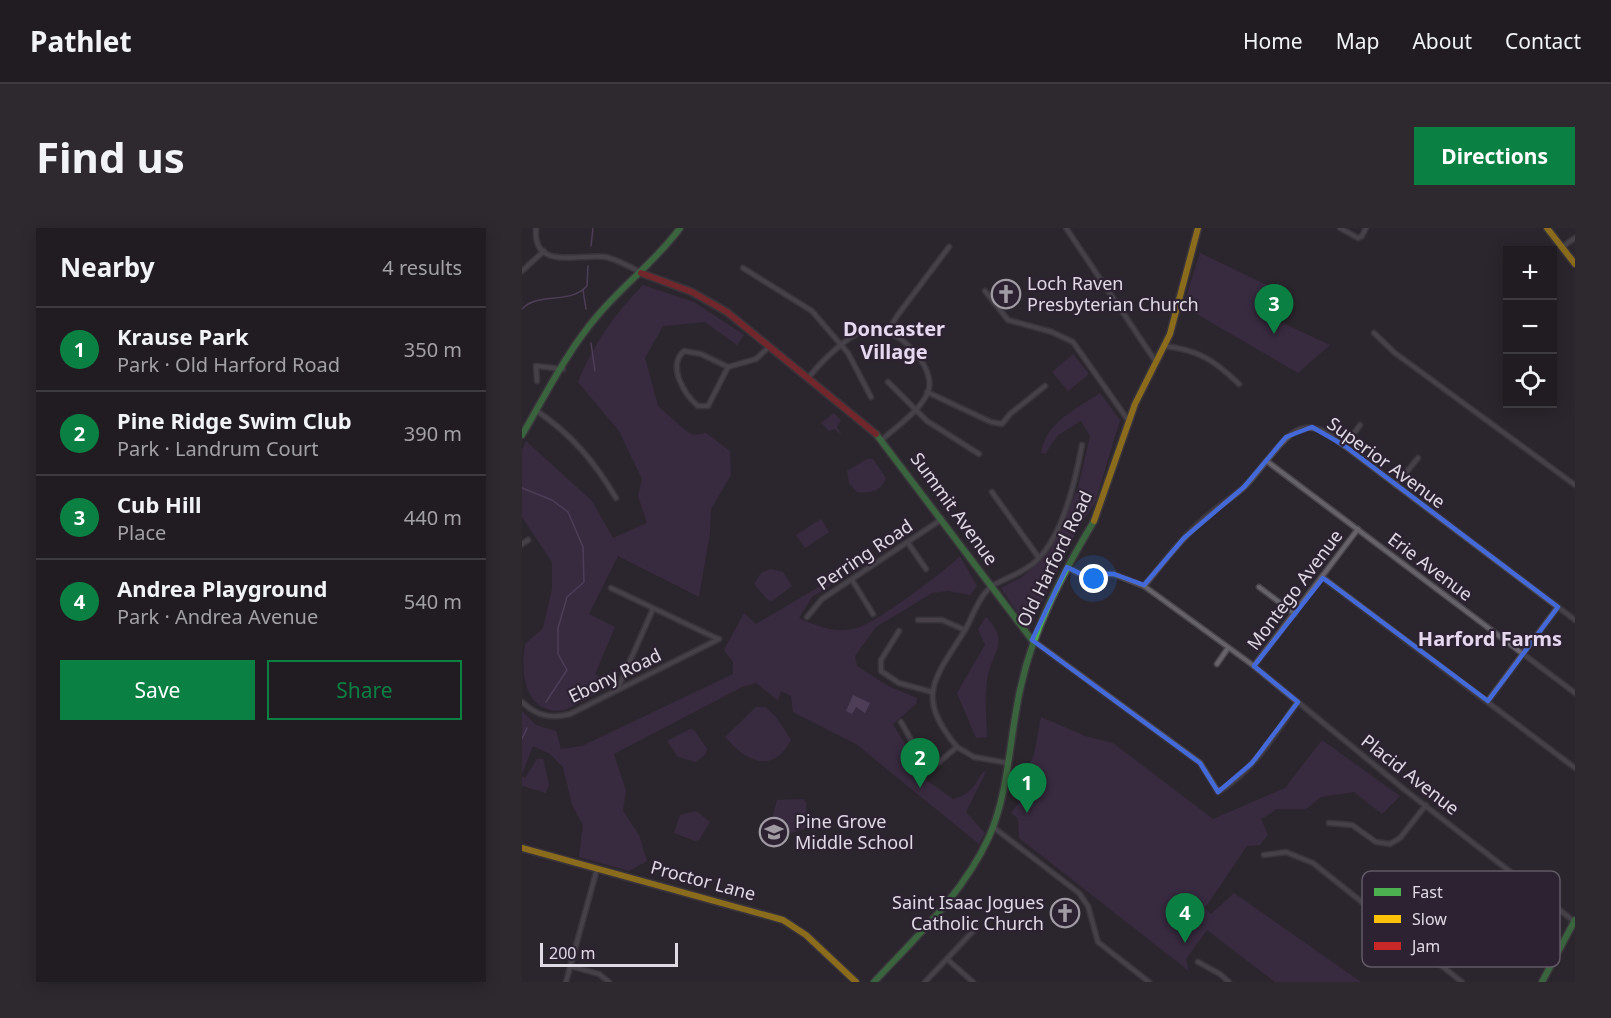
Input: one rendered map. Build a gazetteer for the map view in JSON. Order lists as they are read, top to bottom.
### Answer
{
  "streets": {
    "street": [
      "Superior Avenue",
      "Summit Avenue",
      "Perring Road",
      "Old Harford Road",
      "Erie Avenue",
      "Montego Avenue",
      "Ebony Road",
      "Placid Avenue",
      "Proctor Lane"
    ]
  },
  "crossings": [
    ["Superior Avenue", "Erie Avenue"],
    ["Superior Avenue", "Placid Avenue"],
    ["Summit Avenue", "Perring Road"],
    ["Summit Avenue", "Old Harford Road"],
    ["Summit Avenue", "Placid Avenue"],
    ["Old Harford Road", "Placid Avenue"],
    ["Erie Avenue", "Montego Avenue"],
    ["Montego Avenue", "Placid Avenue"]
  ],
  "districts": ["Doncaster Village", "Harford Farms"],
  "places": {
    "church": ["Loch Raven Presbyterian Church", "Saint Isaac Jogues Catholic Church"],
    "school or university": ["Pine Grove Middle School"]
  },
  "legend": ["Fast", "Slow", "Jam"],
  "scale_bar": "200 m",
  "page": {
    "header": "Pathlet",
    "nav": [
      "Home",
      "Map",
      "About",
      "Contact"
    ],
    "buttons": [
      "Directions",
      ["Save", "Share"]
    ],
    "title": "Find us",
    "heading": ["Nearby", "4 results"],
    "map_buttons": ["+", "−"],
    "pins": [
      "3",
      "2",
      "1",
      "4"
    ],
    "list": [
      {
        "mark": "1",
        "name": "Krause Park",
        "note": "Park · Old Harford Road",
        "value": "350 m"
      },
      {
        "mark": "2",
        "name": "Pine Ridge Swim Club",
        "note": "Park · Landrum Court",
        "value": "390 m"
      },
      {
        "mark": "3",
        "name": "Cub Hill",
        "note": "Place",
        "value": "440 m"
      },
      {
        "mark": "4",
        "name": "Andrea Playground",
        "note": "Park · Andrea Avenue",
        "value": "540 m"
      }
    ],
    "scale": "200 m"
  }
}
